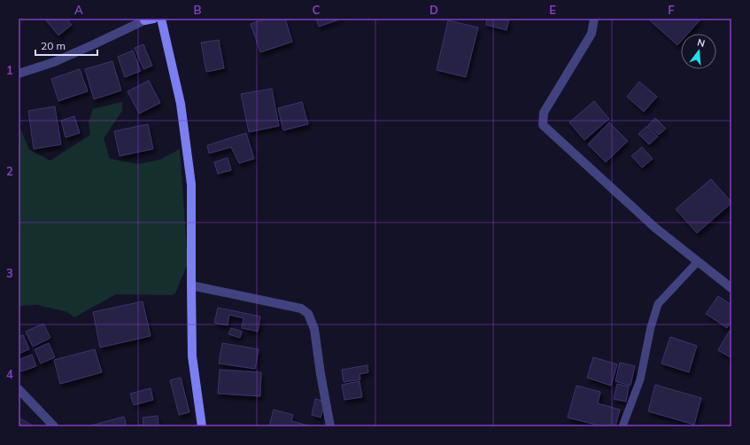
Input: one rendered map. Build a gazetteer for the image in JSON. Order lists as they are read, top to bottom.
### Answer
{
  "scale_bar": "20 m",
  "north": "top",
  "grid": {
    "columns": [
      "A",
      "B",
      "C",
      "D",
      "E",
      "F"
    ],
    "rows": [
      "1",
      "2",
      "3",
      "4"
    ]
  }
}
